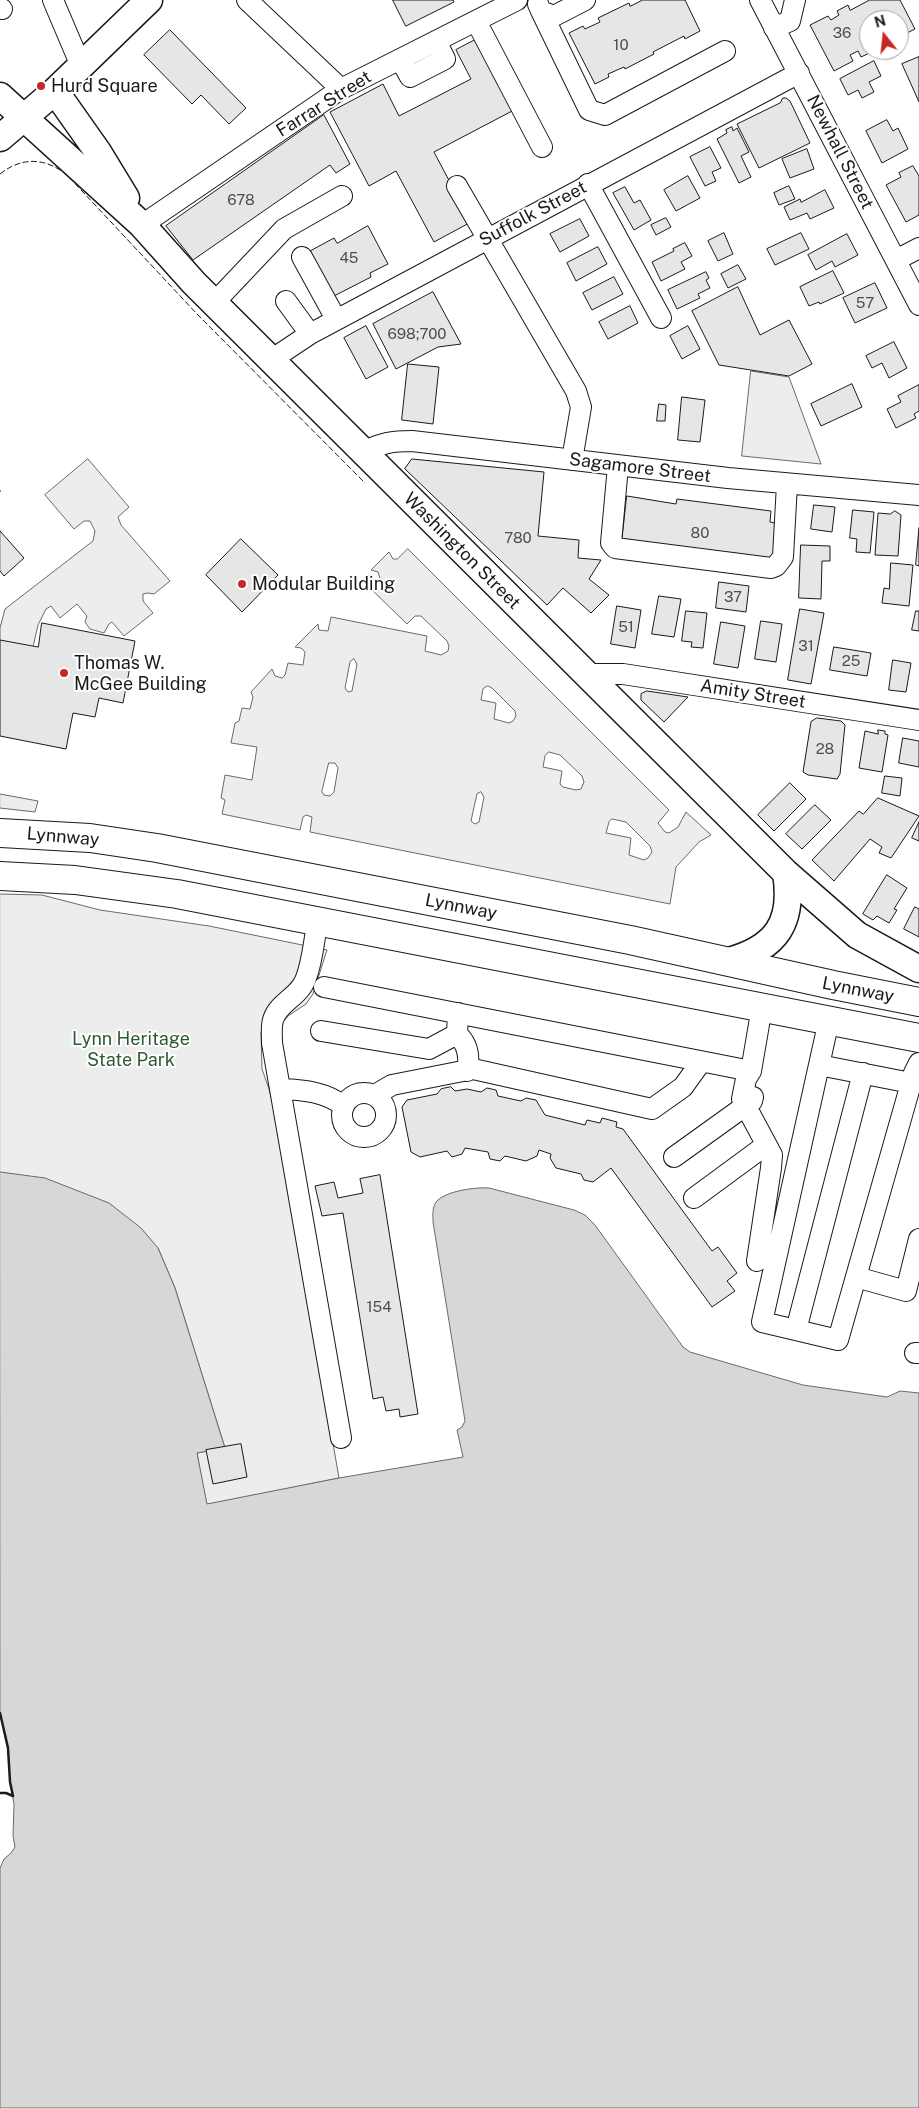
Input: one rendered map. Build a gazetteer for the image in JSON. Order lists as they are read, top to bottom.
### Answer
{
  "streets": {
    "highway": ["Lynnway"],
    "main road": ["Washington Street"],
    "street": [
      "Farrar Street",
      "Newhall Street",
      "Suffolk Street",
      "Sagamore Street",
      "Amity Street"
    ]
  },
  "crossings": [
    ["Farrar Street", "Washington Street"],
    ["Newhall Street", "Suffolk Street"],
    ["Suffolk Street", "Washington Street"],
    ["Sagamore Street", "Washington Street"],
    ["Washington Street", "Amity Street"]
  ],
  "parks": ["Lynn Heritage State Park"],
  "places": ["Hurd Square", "Modular Building", "Thomas W. McGee Building"],
  "house_numbers": [
    "36",
    "10",
    "678",
    "45",
    "57",
    "698;700",
    "80",
    "780",
    "37",
    "51",
    "31",
    "25",
    "28",
    "154"
  ],
  "north": "top"
}
